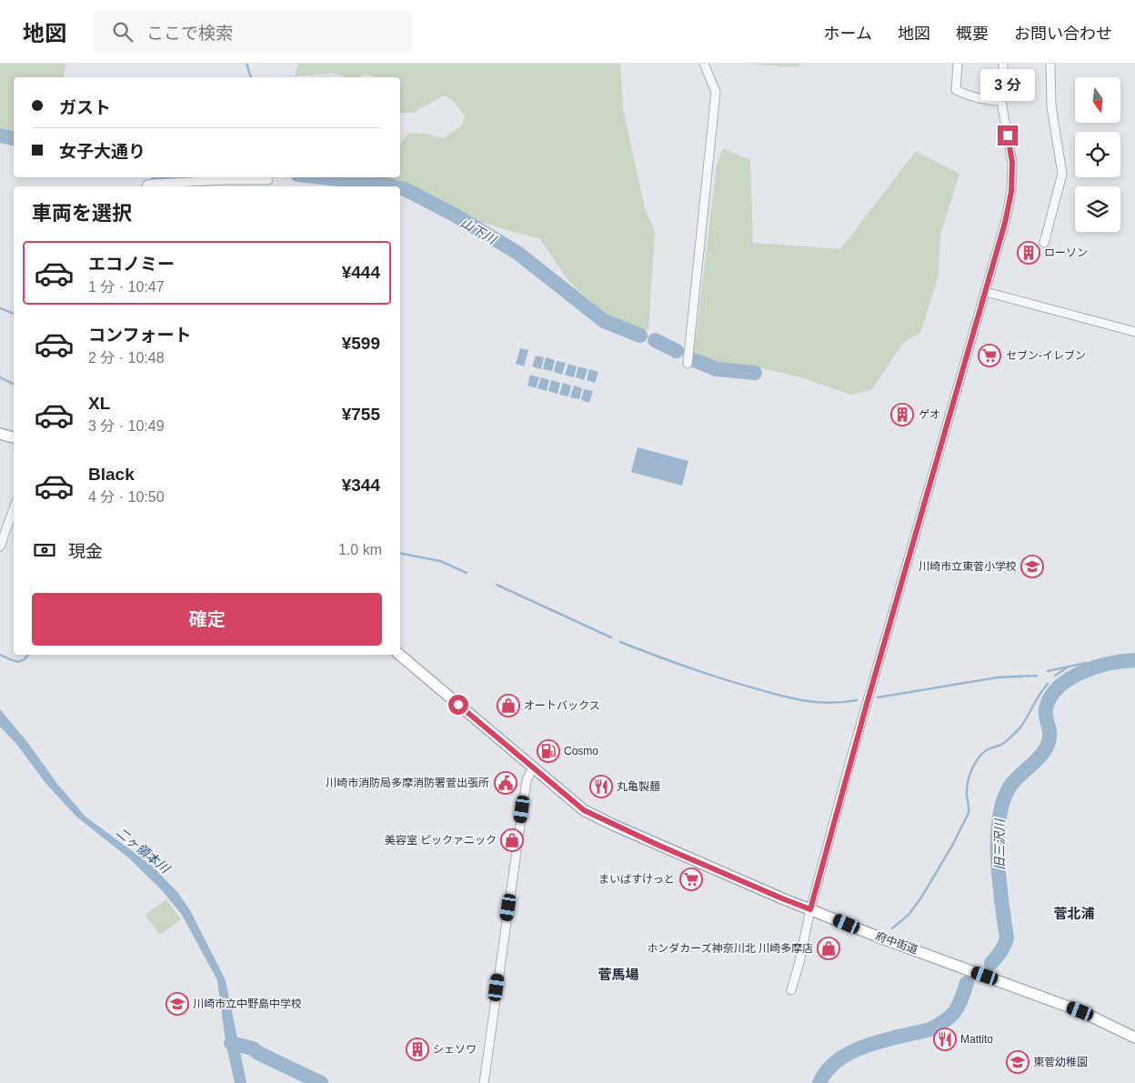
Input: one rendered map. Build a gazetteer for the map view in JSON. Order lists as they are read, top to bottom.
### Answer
{
  "streets": {
    "main road": ["府中街道"]
  },
  "districts": ["菅北浦", "菅馬場"],
  "water": ["山下川", "旧三沢川", "二ヶ領本川"],
  "places": {
    "building": ["ローソン", "ゲオ", "シェソワ"],
    "supermarket": ["セブン-イレブン", "まいばすけっと"],
    "school or university": ["川崎市立東菅小学校", "川崎市立中野島中学校", "東菅幼稚園"],
    "shop": ["オートバックス", "美容室 ピックァニック", "ホンダカーズ神奈川北 川崎多摩店"],
    "fuel station": ["Cosmo"],
    "public building": ["川崎市消防局多摩消防署菅出張所"],
    "restaurant": ["丸亀製麺", "Mattito"]
  },
  "north": "bottom",
  "page": {
    "header": "地図",
    "search": "ここで検索",
    "nav": [
      "ホーム",
      "地図",
      "概要",
      "お問い合わせ"
    ],
    "bubble": "3 分",
    "banner": ["ガスト", "女子大通り"],
    "heading": "車両を選択",
    "list": [
      {
        "name": "エコノミー",
        "note": "1 分 · 10:47",
        "value": "¥444"
      },
      {
        "name": "コンフォート",
        "note": "2 分 · 10:48",
        "value": "¥599"
      },
      {
        "name": "XL",
        "note": "3 分 · 10:49",
        "value": "¥755"
      },
      {
        "name": "Black",
        "note": "4 分 · 10:50",
        "value": "¥344"
      }
    ],
    "pay": ["現金", "1.0 km"],
    "buttons": "確定"
  }
}
